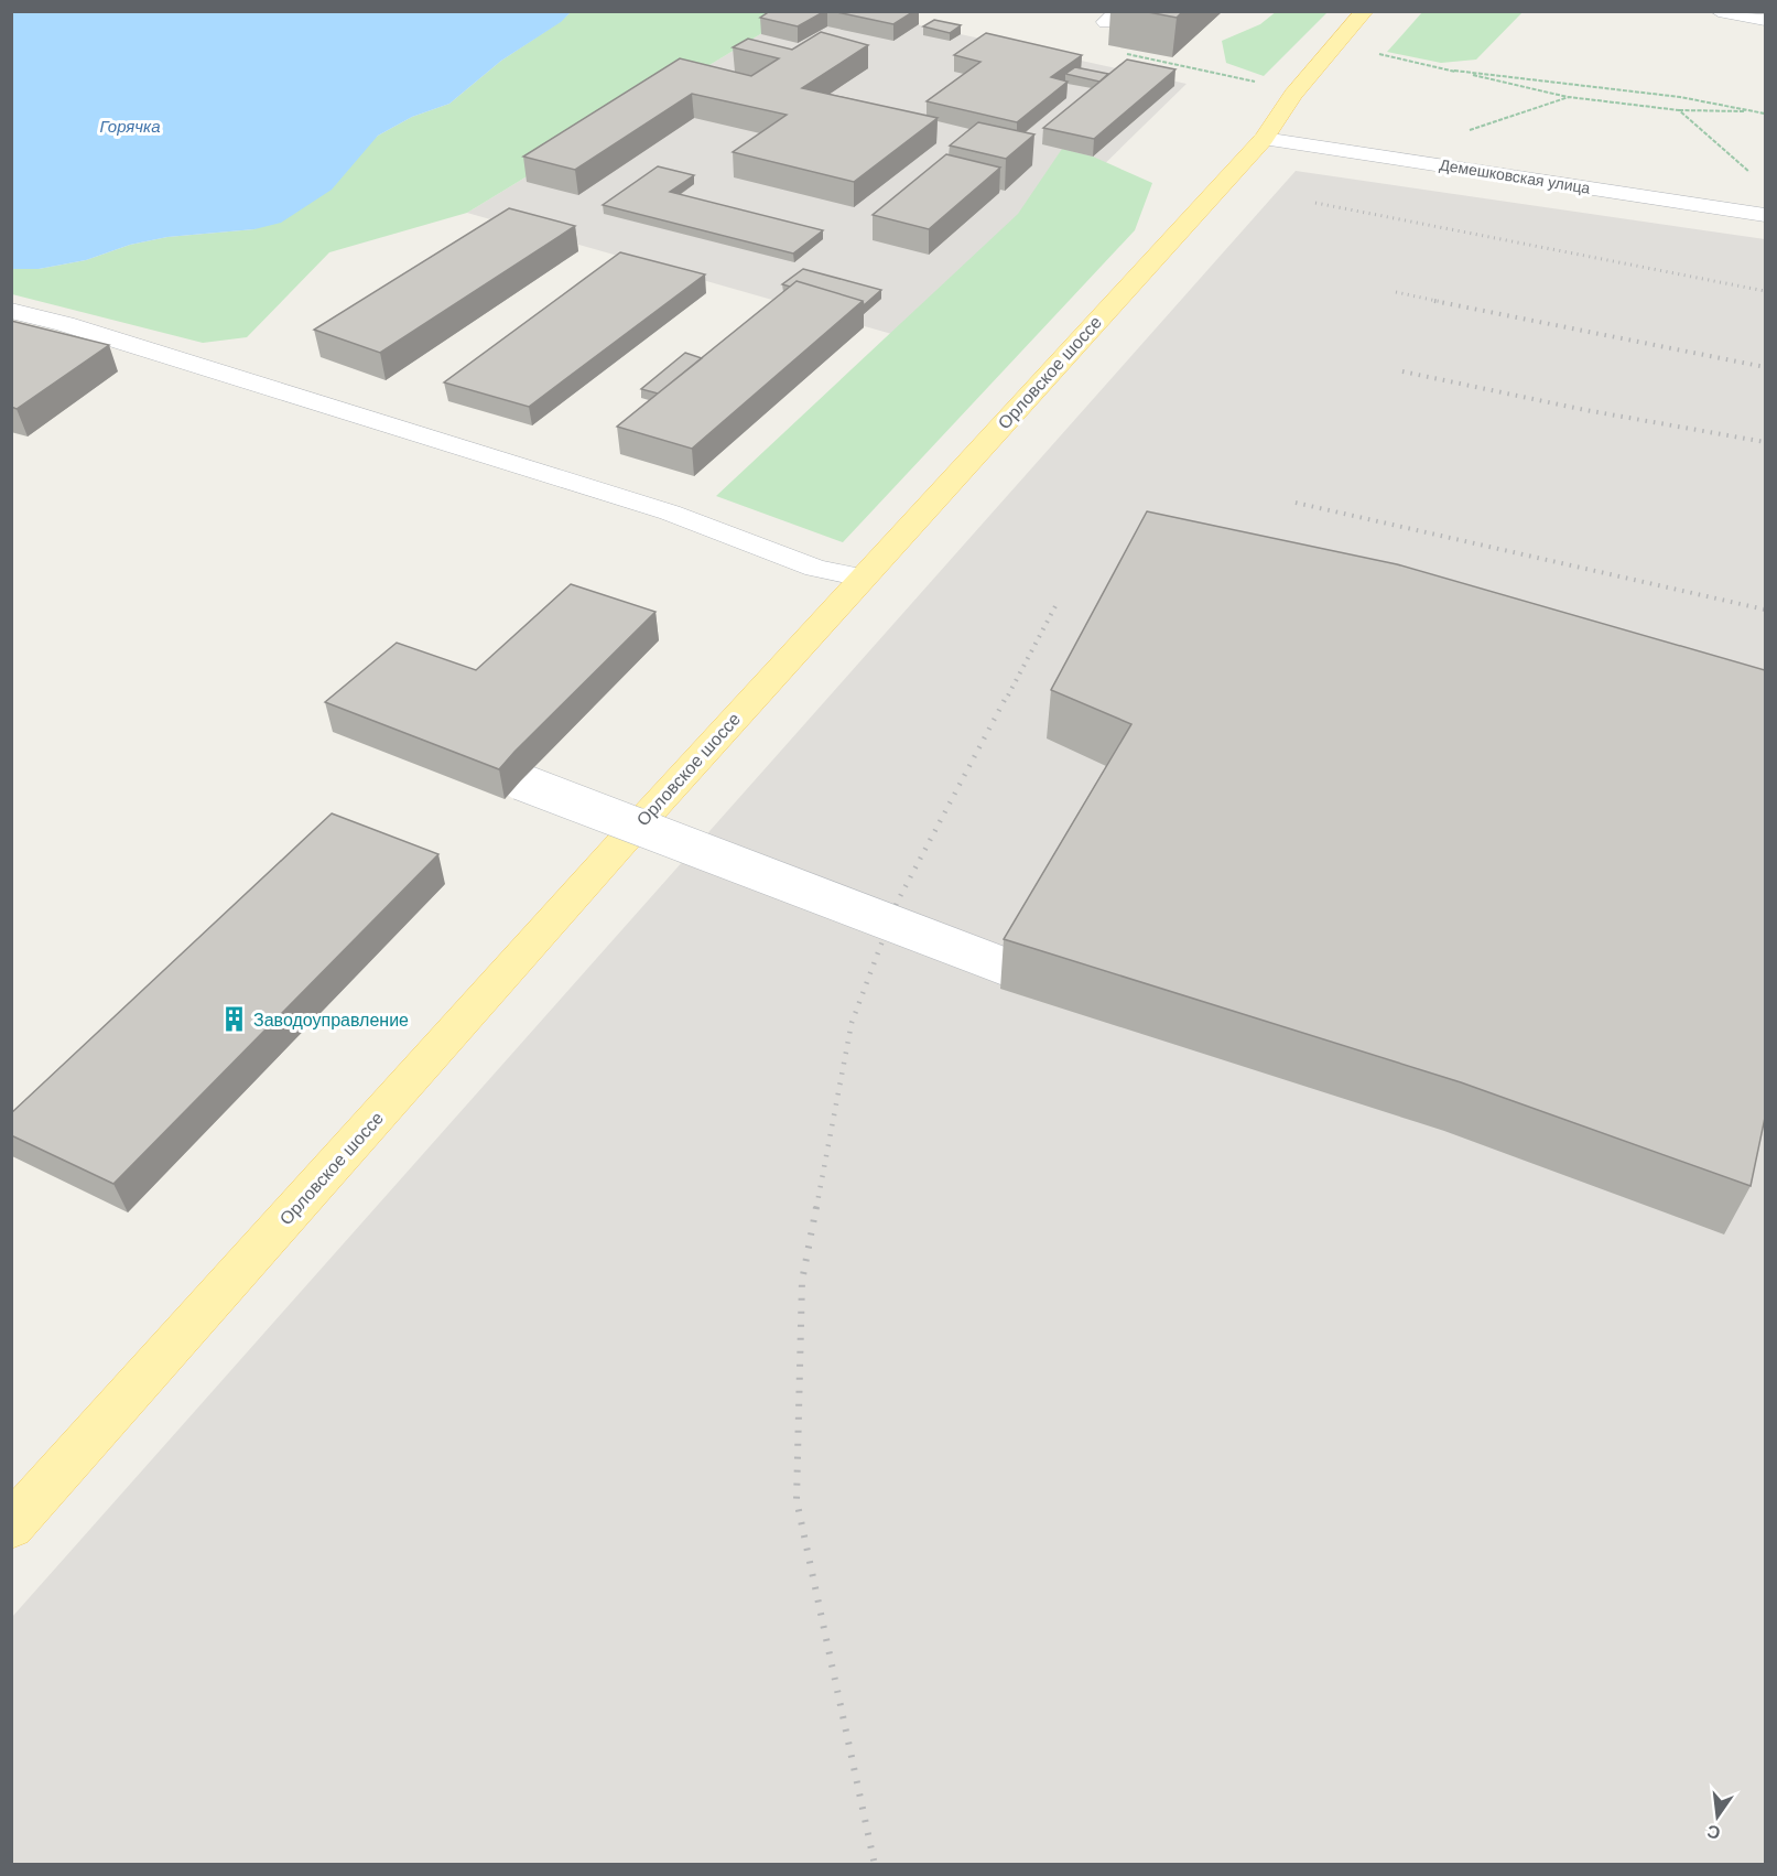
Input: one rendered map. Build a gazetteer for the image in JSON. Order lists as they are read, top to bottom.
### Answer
{
  "streets": {
    "main road": ["Орловское шоссе"],
    "street": ["Демешковская улица"]
  },
  "crossings": [
    ["Демешковская улица", "Орловское шоссе"]
  ],
  "water": ["Горячка"],
  "places": {
    "building": ["Заводоуправление"]
  },
  "north": "bottom"
}
